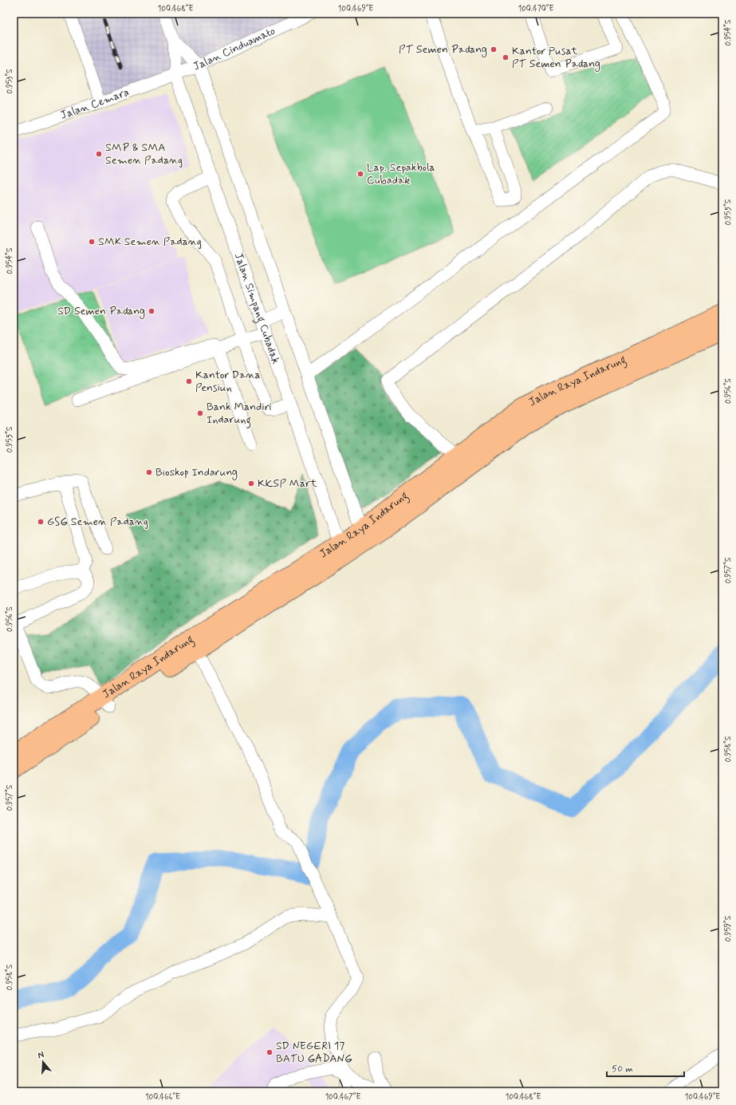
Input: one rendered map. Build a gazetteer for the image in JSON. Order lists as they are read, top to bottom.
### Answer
{
  "streets": {
    "highway": ["Jalan Raya Indarung"],
    "street": ["Jalan Cinduamato", "Jalan Cemara", "Jalan Simpang Cubadak"]
  },
  "crossings": [
    ["Jalan Cinduamato", "Jalan Cemara"],
    ["Jalan Cinduamato", "Jalan Simpang Cubadak"],
    ["Jalan Cemara", "Jalan Simpang Cubadak"],
    ["Jalan Simpang Cubadak", "Jalan Raya Indarung"]
  ],
  "places": [
    "PT Semen Padang",
    "Kantor Pusat PT Semen Padang",
    "SMP & SMA Semen Padang",
    "Lap. Sepakbola Cubadak",
    "SMK Semen Padang",
    "SD Semen Padang",
    "Kantor Dana Pensiun",
    "Bank Mandiri Indarung",
    "Bioskop Indarung",
    "KKSP Mart",
    "GSG Semen Padang",
    "SD NEGERI 17 BATU GADANG"
  ],
  "scale_bar": "50 m",
  "north": "top",
  "coordinates": [
    "100.468°E",
    "100.469°E",
    "100.470°E",
    "0.954°S",
    "0.953°S",
    "0.955°S",
    "0.956°S",
    "0.957°S",
    "0.958°S",
    "0.959°S",
    "100.466°E",
    "100.467°E"
  ]
}
